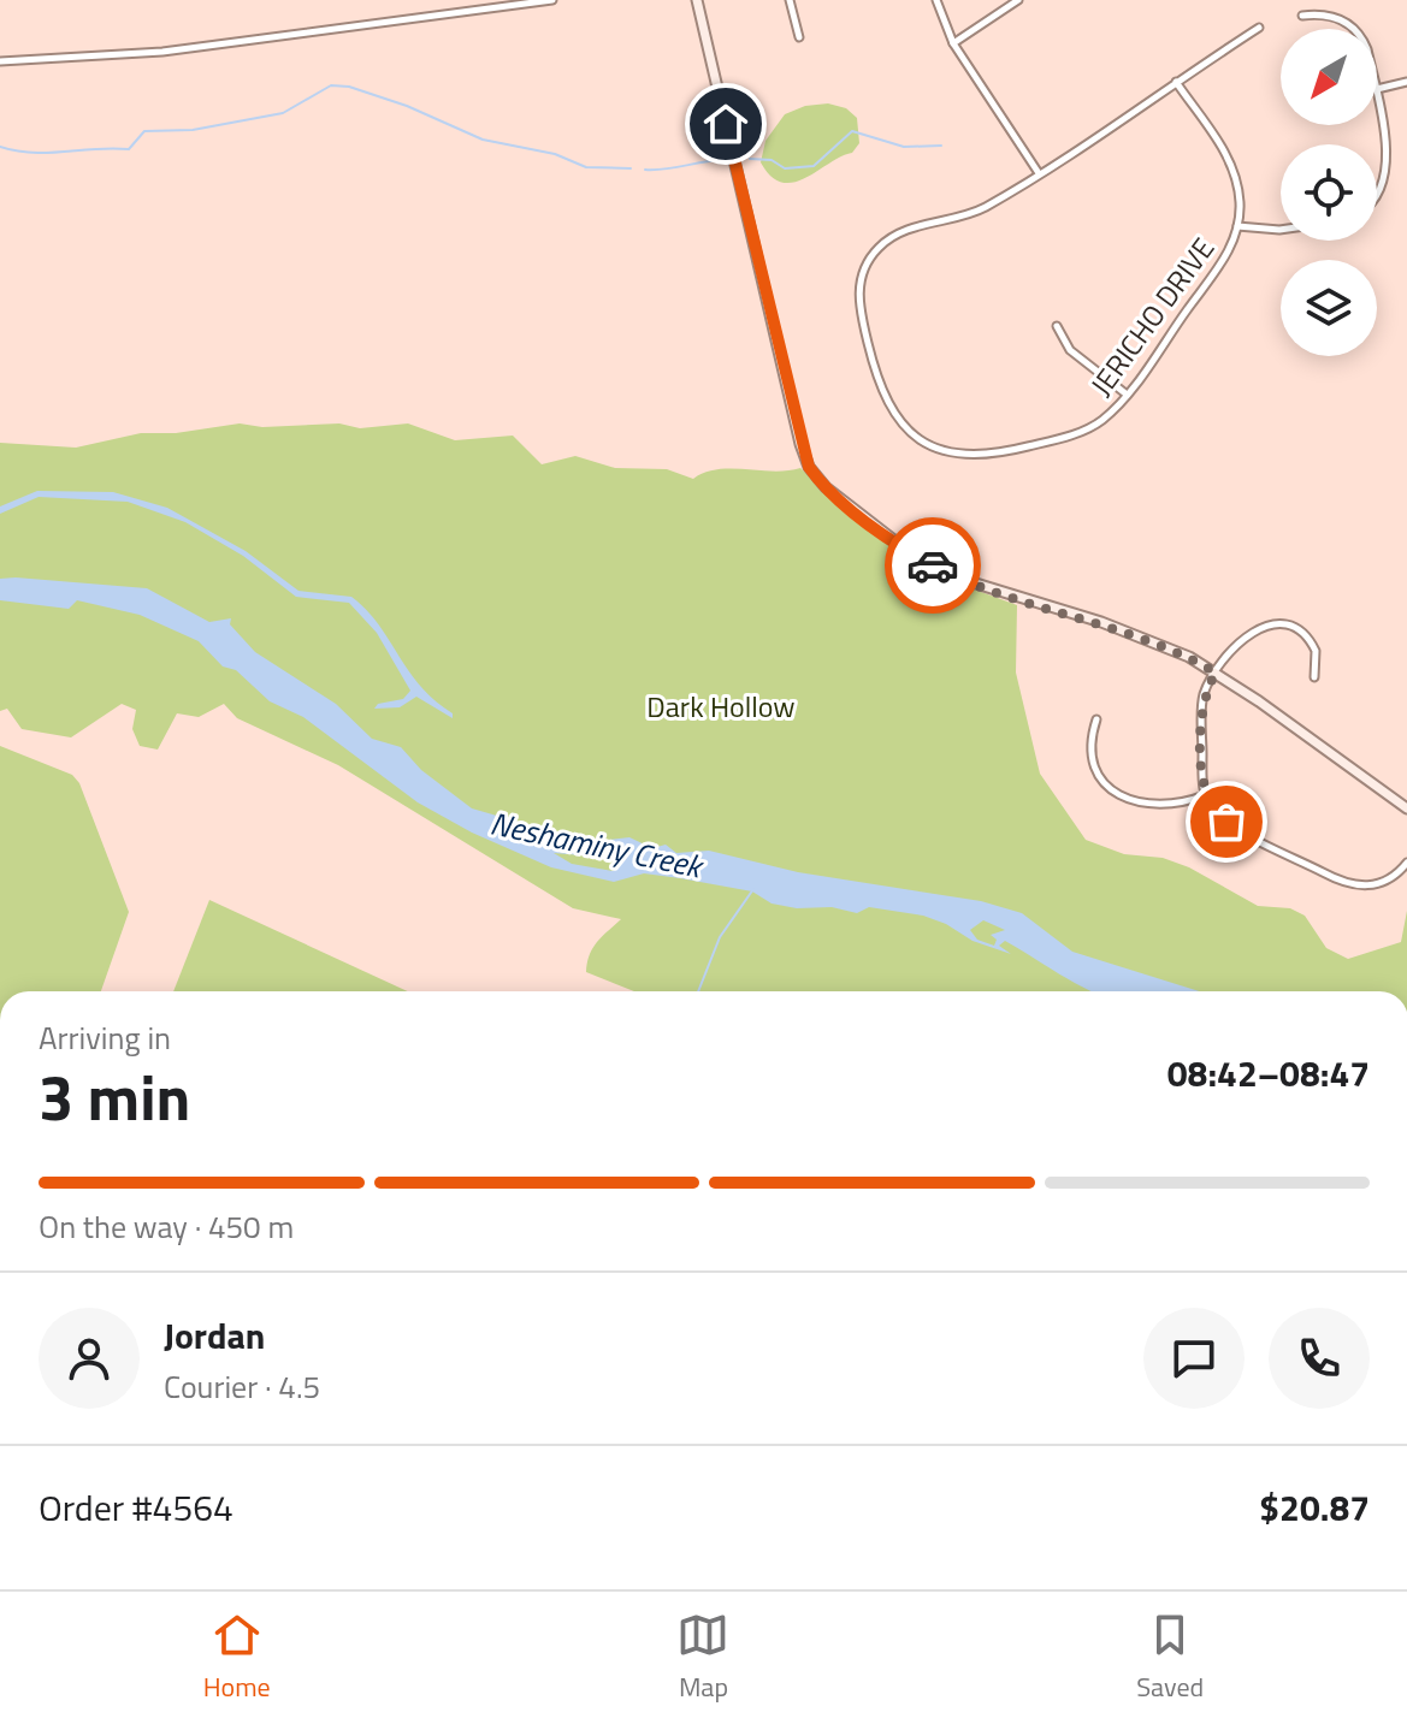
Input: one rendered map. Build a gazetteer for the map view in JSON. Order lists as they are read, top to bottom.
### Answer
{
  "streets": {
    "street": ["JERICHO DRIVE"]
  },
  "water": ["Neshaminy Creek"],
  "parks": ["Dark Hollow"],
  "north": "bottom left",
  "page": {
    "heading": ["3 min", "Arriving in", "08:42–08:47"],
    "panel": [
      "Jordan",
      "Courier · 4.5",
      "Order #4564",
      "$20.87"
    ],
    "bar": "On the way · 450 m",
    "tabs": ["Home", "Map", "Saved"]
  }
}
